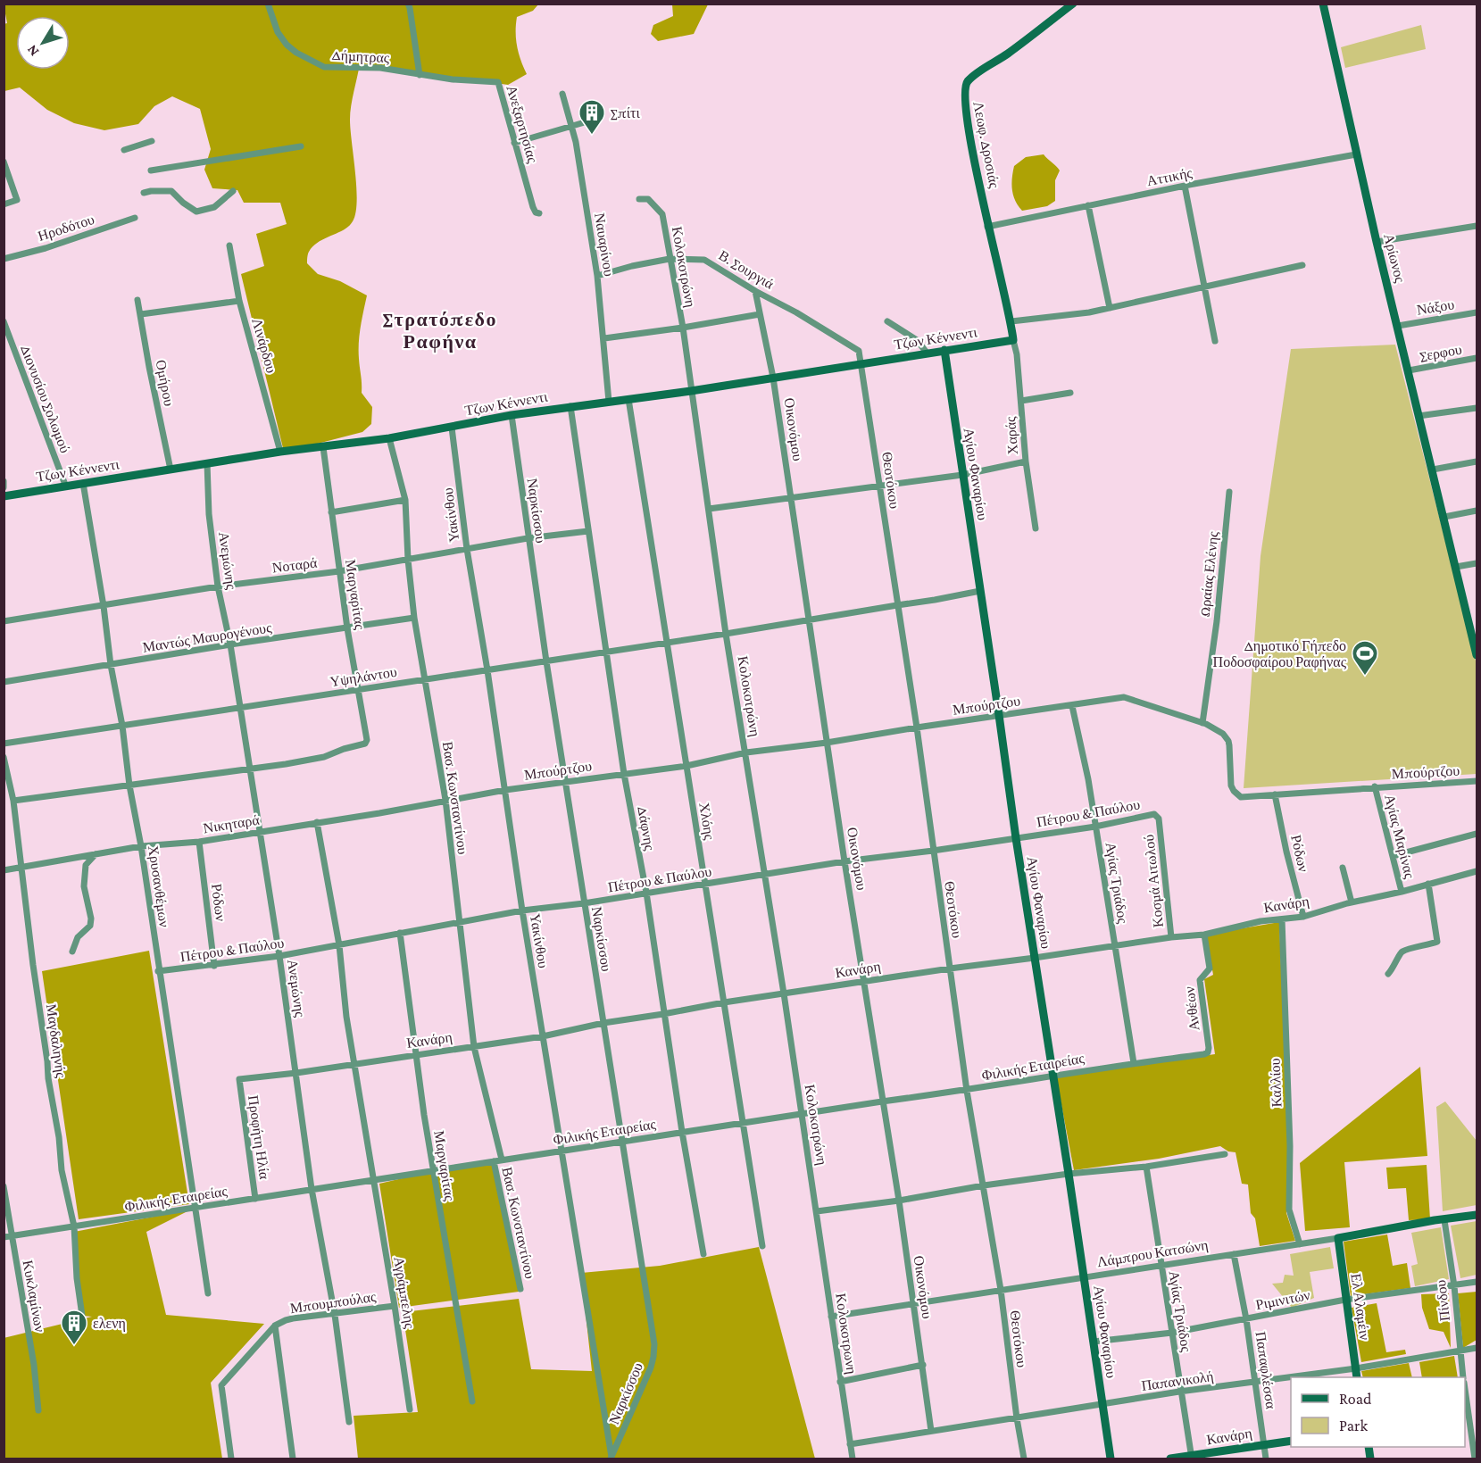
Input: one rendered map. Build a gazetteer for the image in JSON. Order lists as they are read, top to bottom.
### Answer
{
  "streets": {
    "street": [
      "Δήμητρας",
      "Ανεξαρτησίας",
      "Λεωφ. Δροσιάς",
      "Αττικής",
      "Ηροδότου",
      "Ναυαρίνου",
      "Αρίωνος",
      "Κολοκοτρώνη",
      "Β. Σουργιά",
      "Νάξου",
      "Τζων Κέννεντι",
      "Λινάρδου",
      "Σερφου",
      "Ομήρου",
      "Διονυσίου Σολωμού",
      "Οικονόμου",
      "Χαράς",
      "Αγίου Φαναρίου",
      "Θεοτόκου",
      "Ναρκίσσου",
      "Υακίνθου",
      "Ανεμώνης",
      "Νοταρά",
      "Ωραίας Ελένης",
      "Μαργαρίτας",
      "Μαντώς Μαυρογένους",
      "Υψηλάντου",
      "Μπούρτζου",
      "Βασ. Κωνσταντίνου",
      "Πέτρου & Παύλου",
      "Χλόης",
      "Νικηταρά",
      "Δάφνης",
      "Αγίας Μαρίνας",
      "Ρόδων",
      "Κοσμά Αιτωλού",
      "Αγίας Τριάδος",
      "Χρυσανθέμων",
      "Κανάρη",
      "Ανθέων",
      "Μαγδαληνής",
      "Φιλικής Εταιρείας",
      "Καλλίου",
      "Προφήτη Ηλία",
      "Λάμπρου Κατσώνη",
      "Αγράμπελης",
      "Κυκλαμίνων",
      "Ριμινιτών",
      "Πίνδου",
      "Μπουμπούλας",
      "Ελ Αλαμέιν",
      "Κολοκοτρωνη",
      "Παπαφλέσσα",
      "Παπανικολή"
    ]
  },
  "crossings": [
    ["Δήμητρας", "Ανεξαρτησίας"],
    ["Λεωφ. Δροσιάς", "Αττικής"],
    ["Λεωφ. Δροσιάς", "Τζων Κέννεντι"],
    ["Λεωφ. Δροσιάς", "Χαράς"],
    ["Αττικής", "Αρίωνος"],
    ["Ναυαρίνου", "Β. Σουργιά"],
    ["Ναυαρίνου", "Τζων Κέννεντι"],
    ["Αρίωνος", "Νάξου"],
    ["Αρίωνος", "Σερφου"],
    ["Κολοκοτρώνη", "Β. Σουργιά"],
    ["Κολοκοτρώνη", "Τζων Κέννεντι"],
    ["Κολοκοτρώνη", "Υψηλάντου"],
    ["Κολοκοτρώνη", "Μπούρτζου"],
    ["Κολοκοτρώνη", "Πέτρου & Παύλου"],
    ["Κολοκοτρώνη", "Κανάρη"],
    ["Κολοκοτρώνη", "Φιλικής Εταιρείας"],
    ["Κολοκοτρώνη", "Κολοκοτρωνη"],
    ["Β. Σουργιά", "Τζων Κέννεντι"],
    ["Β. Σουργιά", "Οικονόμου"],
    ["Β. Σουργιά", "Θεοτόκου"],
    ["Τζων Κέννεντι", "Λινάρδου"],
    ["Τζων Κέννεντι", "Ομήρου"],
    ["Τζων Κέννεντι", "Διονυσίου Σολωμού"],
    ["Τζων Κέννεντι", "Οικονόμου"],
    ["Τζων Κέννεντι", "Χαράς"],
    ["Τζων Κέννεντι", "Αγίου Φαναρίου"],
    ["Τζων Κέννεντι", "Θεοτόκου"],
    ["Τζων Κέννεντι", "Ναρκίσσου"],
    ["Τζων Κέννεντι", "Υακίνθου"],
    ["Τζων Κέννεντι", "Ανεμώνης"],
    ["Τζων Κέννεντι", "Μαργαρίτας"],
    ["Τζων Κέννεντι", "Βασ. Κωνσταντίνου"],
    ["Τζων Κέννεντι", "Χλόης"],
    ["Τζων Κέννεντι", "Δάφνης"],
    ["Τζων Κέννεντι", "Χρυσανθέμων"],
    ["Οικονόμου", "Υψηλάντου"],
    ["Οικονόμου", "Μπούρτζου"],
    ["Οικονόμου", "Πέτρου & Παύλου"],
    ["Οικονόμου", "Κανάρη"],
    ["Οικονόμου", "Φιλικής Εταιρείας"],
    ["Οικονόμου", "Λάμπρου Κατσώνη"],
    ["Οικονόμου", "Παπανικολή"],
    ["Αγίου Φαναρίου", "Υψηλάντου"],
    ["Αγίου Φαναρίου", "Μπούρτζου"],
    ["Αγίου Φαναρίου", "Πέτρου & Παύλου"],
    ["Αγίου Φαναρίου", "Κανάρη"],
    ["Αγίου Φαναρίου", "Φιλικής Εταιρείας"],
    ["Αγίου Φαναρίου", "Λάμπρου Κατσώνη"],
    ["Αγίου Φαναρίου", "Ριμινιτών"],
    ["Αγίου Φαναρίου", "Παπανικολή"],
    ["Θεοτόκου", "Υψηλάντου"],
    ["Θεοτόκου", "Μπούρτζου"],
    ["Θεοτόκου", "Πέτρου & Παύλου"],
    ["Θεοτόκου", "Κανάρη"],
    ["Θεοτόκου", "Φιλικής Εταιρείας"],
    ["Θεοτόκου", "Λάμπρου Κατσώνη"],
    ["Θεοτόκου", "Παπανικολή"],
    ["Ναρκίσσου", "Υακίνθου"],
    ["Ναρκίσσου", "Νοταρά"],
    ["Ναρκίσσου", "Υψηλάντου"],
    ["Ναρκίσσου", "Μπούρτζου"],
    ["Ναρκίσσου", "Πέτρου & Παύλου"],
    ["Ναρκίσσου", "Κανάρη"],
    ["Ναρκίσσου", "Φιλικής Εταιρείας"],
    ["Υακίνθου", "Νοταρά"],
    ["Υακίνθου", "Υψηλάντου"],
    ["Υακίνθου", "Μπούρτζου"],
    ["Υακίνθου", "Πέτρου & Παύλου"],
    ["Υακίνθου", "Κανάρη"],
    ["Υακίνθου", "Φιλικής Εταιρείας"],
    ["Ανεμώνης", "Νοταρά"],
    ["Ανεμώνης", "Μαργαρίτας"],
    ["Ανεμώνης", "Μαντώς Μαυρογένους"],
    ["Ανεμώνης", "Υψηλάντου"],
    ["Ανεμώνης", "Πέτρου & Παύλου"],
    ["Ανεμώνης", "Νικηταρά"],
    ["Ανεμώνης", "Κανάρη"],
    ["Ανεμώνης", "Φιλικής Εταιρείας"],
    ["Ανεμώνης", "Μπουμπούλας"],
    ["Νοταρά", "Μαργαρίτας"],
    ["Νοταρά", "Βασ. Κωνσταντίνου"],
    ["Νοταρά", "Δάφνης"],
    ["Νοταρά", "Χρυσανθέμων"],
    ["Ωραίας Ελένης", "Μπούρτζου"],
    ["Μαργαρίτας", "Μαντώς Μαυρογένους"],
    ["Μαργαρίτας", "Υψηλάντου"],
    ["Μαργαρίτας", "Πέτρου & Παύλου"],
    ["Μαργαρίτας", "Κανάρη"],
    ["Μαργαρίτας", "Φιλικής Εταιρείας"],
    ["Μαντώς Μαυρογένους", "Βασ. Κωνσταντίνου"],
    ["Μαντώς Μαυρογένους", "Χρυσανθέμων"],
    ["Υψηλάντου", "Βασ. Κωνσταντίνου"],
    ["Υψηλάντου", "Χλόης"],
    ["Υψηλάντου", "Δάφνης"],
    ["Υψηλάντου", "Χρυσανθέμων"],
    ["Μπούρτζου", "Βασ. Κωνσταντίνου"],
    ["Μπούρτζου", "Χλόης"],
    ["Μπούρτζου", "Νικηταρά"],
    ["Μπούρτζου", "Δάφνης"],
    ["Μπούρτζου", "Αγίας Μαρίνας"],
    ["Μπούρτζου", "Ρόδων"],
    ["Μπούρτζου", "Αγίας Τριάδος"],
    ["Βασ. Κωνσταντίνου", "Πέτρου & Παύλου"],
    ["Βασ. Κωνσταντίνου", "Νικηταρά"],
    ["Βασ. Κωνσταντίνου", "Κανάρη"],
    ["Βασ. Κωνσταντίνου", "Φιλικής Εταιρείας"],
    ["Πέτρου & Παύλου", "Χλόης"],
    ["Πέτρου & Παύλου", "Δάφνης"],
    ["Πέτρου & Παύλου", "Ρόδων"],
    ["Πέτρου & Παύλου", "Κοσμά Αιτωλού"],
    ["Πέτρου & Παύλου", "Αγίας Τριάδος"],
    ["Πέτρου & Παύλου", "Χρυσανθέμων"],
    ["Πέτρου & Παύλου", "Αγράμπελης"],
    ["Χλόης", "Κανάρη"],
    ["Χλόης", "Φιλικής Εταιρείας"],
    ["Νικηταρά", "Ρόδων"],
    ["Νικηταρά", "Χρυσανθέμων"],
    ["Νικηταρά", "Μαγδαληνής"],
    ["Νικηταρά", "Αγράμπελης"],
    ["Δάφνης", "Κανάρη"],
    ["Δάφνης", "Φιλικής Εταιρείας"],
    ["Αγίας Μαρίνας", "Κανάρη"],
    ["Ρόδων", "Κανάρη"],
    ["Κοσμά Αιτωλού", "Κανάρη"],
    ["Αγίας Τριάδος", "Κανάρη"],
    ["Αγίας Τριάδος", "Φιλικής Εταιρείας"],
    ["Αγίας Τριάδος", "Λάμπρου Κατσώνη"],
    ["Αγίας Τριάδος", "Ριμινιτών"],
    ["Αγίας Τριάδος", "Παπανικολή"],
    ["Χρυσανθέμων", "Φιλικής Εταιρείας"],
    ["Κανάρη", "Ανθέων"],
    ["Κανάρη", "Καλλίου"],
    ["Κανάρη", "Προφήτη Ηλία"],
    ["Κανάρη", "Αγράμπελης"],
    ["Κανάρη", "Παπαφλέσσα"],
    ["Ανθέων", "Φιλικής Εταιρείας"],
    ["Μαγδαληνής", "Φιλικής Εταιρείας"],
    ["Φιλικής Εταιρείας", "Προφήτη Ηλία"],
    ["Φιλικής Εταιρείας", "Αγράμπελης"],
    ["Φιλικής Εταιρείας", "Κυκλαμίνων"],
    ["Καλλίου", "Λάμπρου Κατσώνη"],
    ["Λάμπρου Κατσώνη", "Πίνδου"],
    ["Λάμπρου Κατσώνη", "Ελ Αλαμέιν"],
    ["Λάμπρου Κατσώνη", "Κολοκοτρωνη"],
    ["Λάμπρου Κατσώνη", "Παπαφλέσσα"],
    ["Αγράμπελης", "Μπουμπούλας"],
    ["Ριμινιτών", "Πίνδου"],
    ["Ριμινιτών", "Ελ Αλαμέιν"],
    ["Ριμινιτών", "Παπαφλέσσα"],
    ["Πίνδου", "Παπανικολή"],
    ["Ελ Αλαμέιν", "Παπανικολή"],
    ["Κολοκοτρωνη", "Παπανικολή"],
    ["Παπαφλέσσα", "Παπανικολή"]
  ],
  "districts": ["Στρατόπεδο Ραφήνα"],
  "places": {
    "building": ["Σπίτι", "ελενη"],
    "sports": ["Δημοτικό Γήπεδο Ποδοσφαίρου Ραφήνας"]
  },
  "legend": ["Road", "Park"],
  "north": "bottom left"
}
